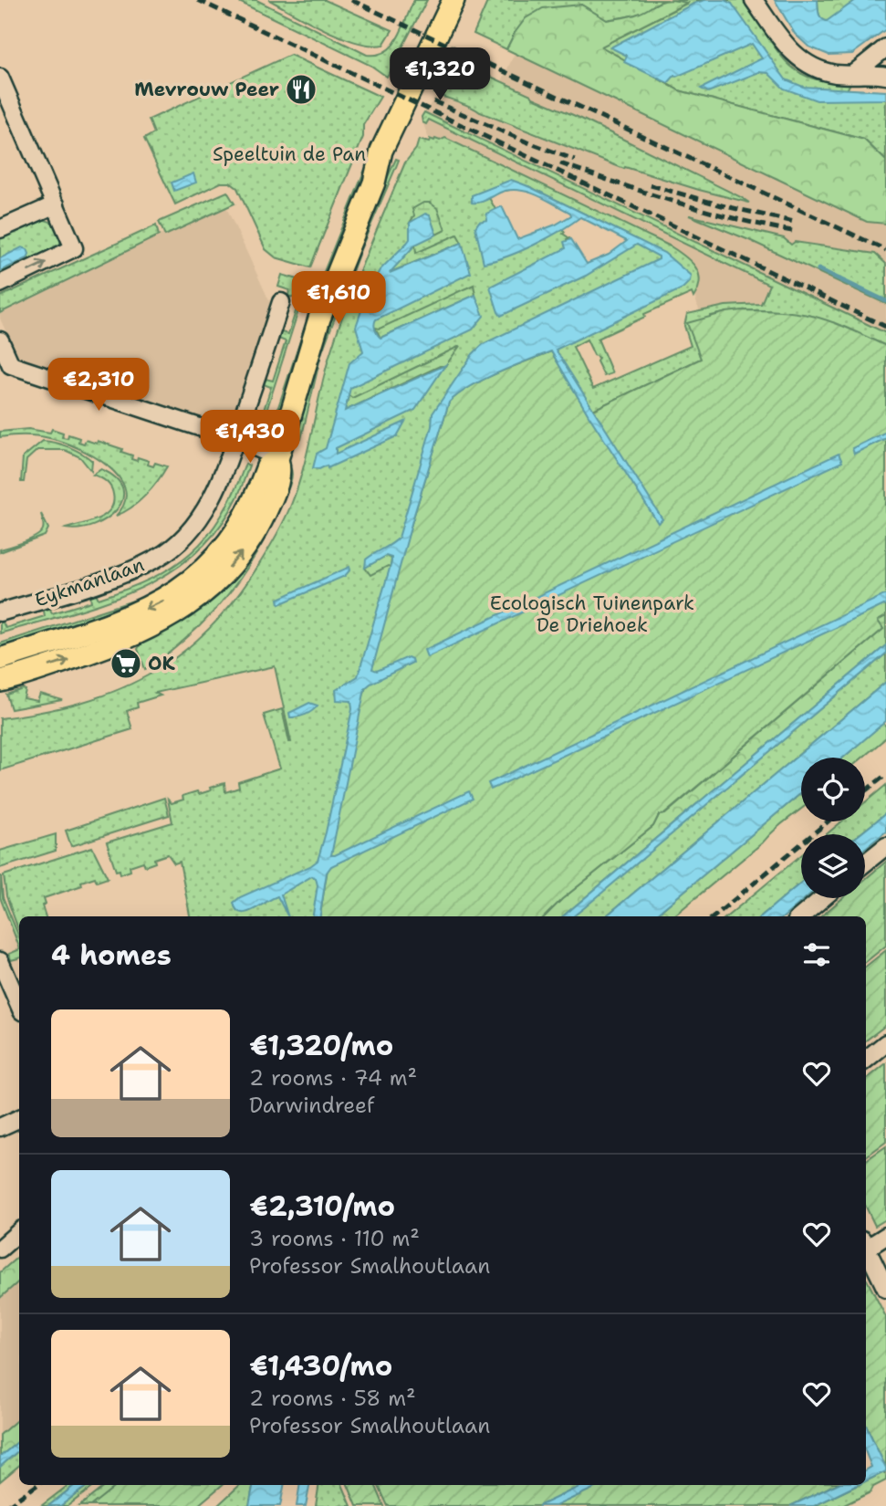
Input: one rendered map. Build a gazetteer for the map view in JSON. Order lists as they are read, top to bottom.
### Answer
{
  "streets": {
    "street": ["Eykmanlaan"]
  },
  "parks": ["Speeltuin de Pan", "Ecologisch Tuinenpark De Driehoek"],
  "places": {
    "restaurant": ["Mevrouw Peer"],
    "supermarket": ["OK"]
  },
  "page": {
    "price": [
      "€1,320",
      "€1,610",
      "€2,310",
      "€1,430"
    ],
    "heading": "4 homes",
    "list": [
      {
        "name": "€1,320/mo",
        "note": "2 rooms · 74 m² · Darwindreef"
      },
      {
        "name": "€2,310/mo",
        "note": "3 rooms · 110 m² · Professor Smalhoutlaan"
      },
      {
        "name": "€1,430/mo",
        "note": "2 rooms · 58 m² · Professor Smalhoutlaan"
      }
    ]
  }
}
